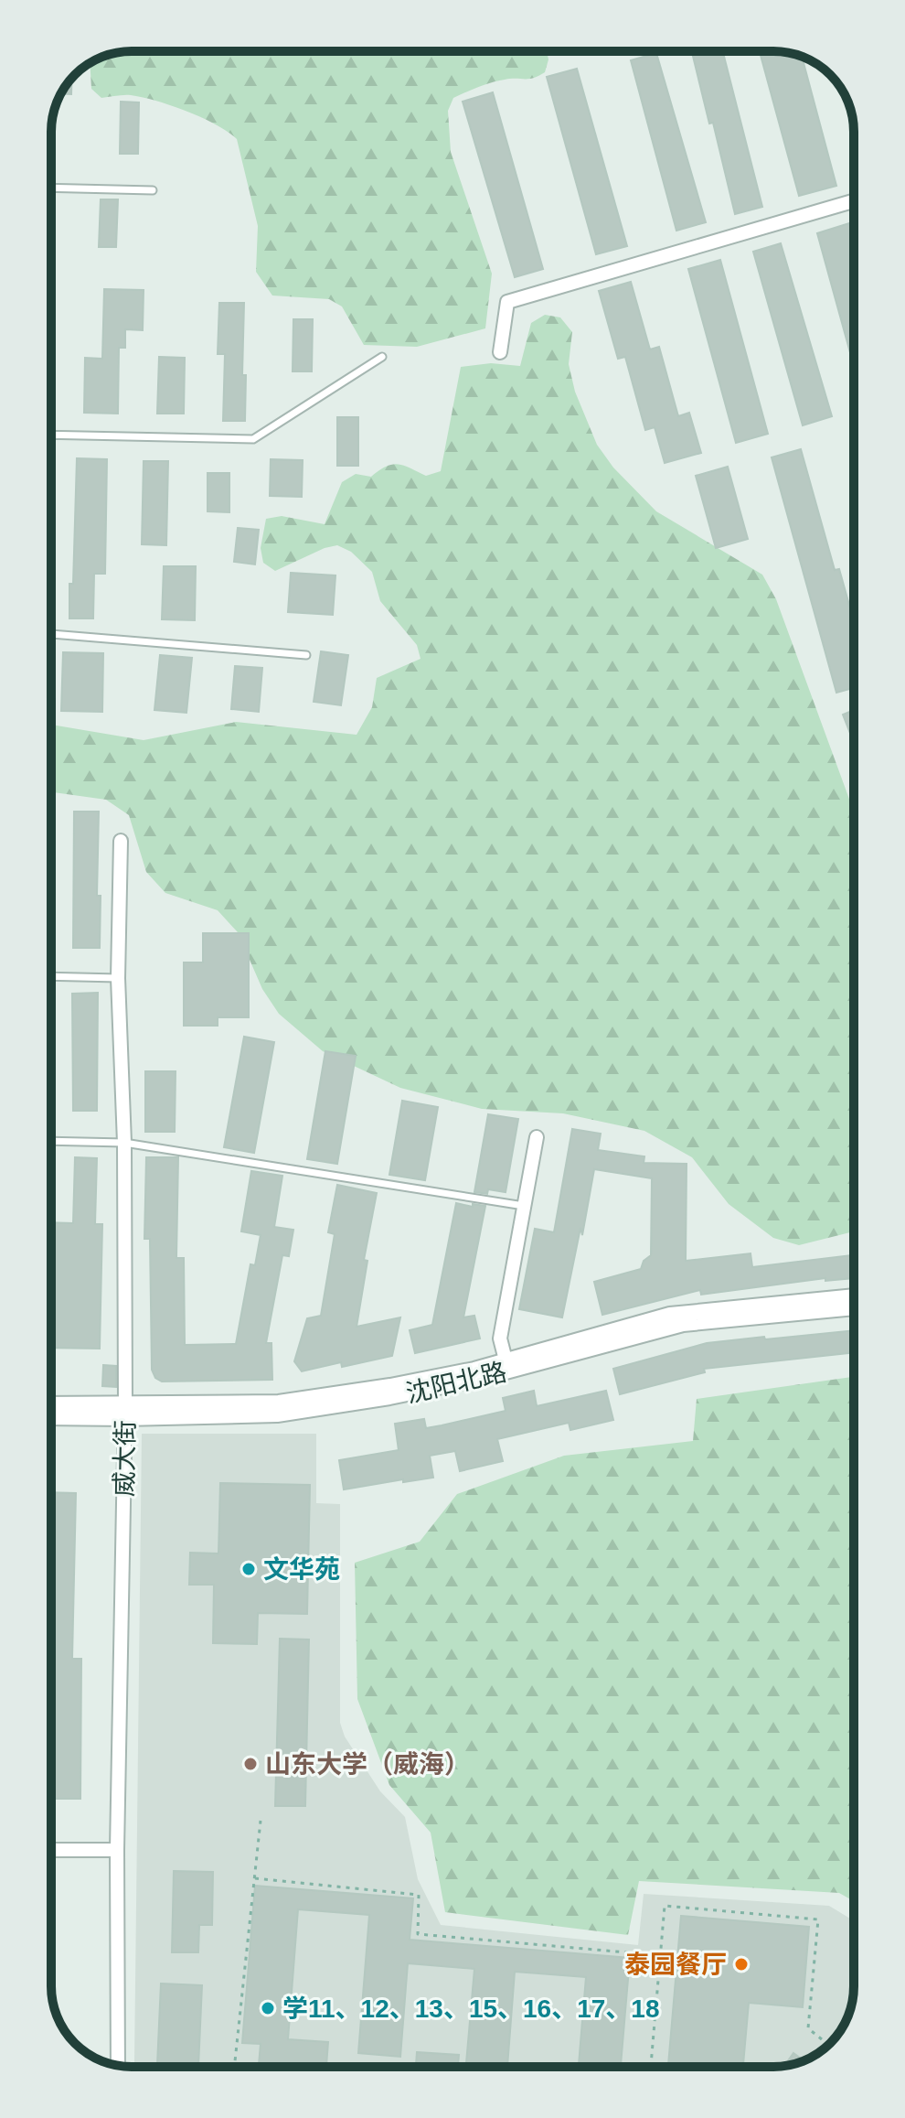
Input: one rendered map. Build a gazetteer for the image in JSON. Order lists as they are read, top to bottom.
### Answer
{
  "streets": {
    "street": ["沈阳北路", "威大街"]
  },
  "crossings": [
    ["沈阳北路", "威大街"]
  ],
  "places": [
    "文华苑",
    "山东大学（威海）",
    "泰园餐厅",
    "学11、12、13、15、16、17、18"
  ]
}
